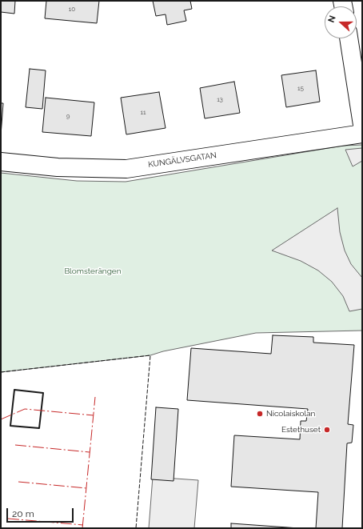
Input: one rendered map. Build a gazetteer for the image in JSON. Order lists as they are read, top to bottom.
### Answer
{
  "streets": {
    "street": ["KUNGÄLVSGATAN"]
  },
  "parks": ["Blomsterängen"],
  "places": ["Nicolaiskolan", "Estethuset"],
  "house_numbers": [
    "10",
    "15",
    "13",
    "11",
    "9"
  ],
  "scale_bar": "20 m",
  "north": "left"
}
